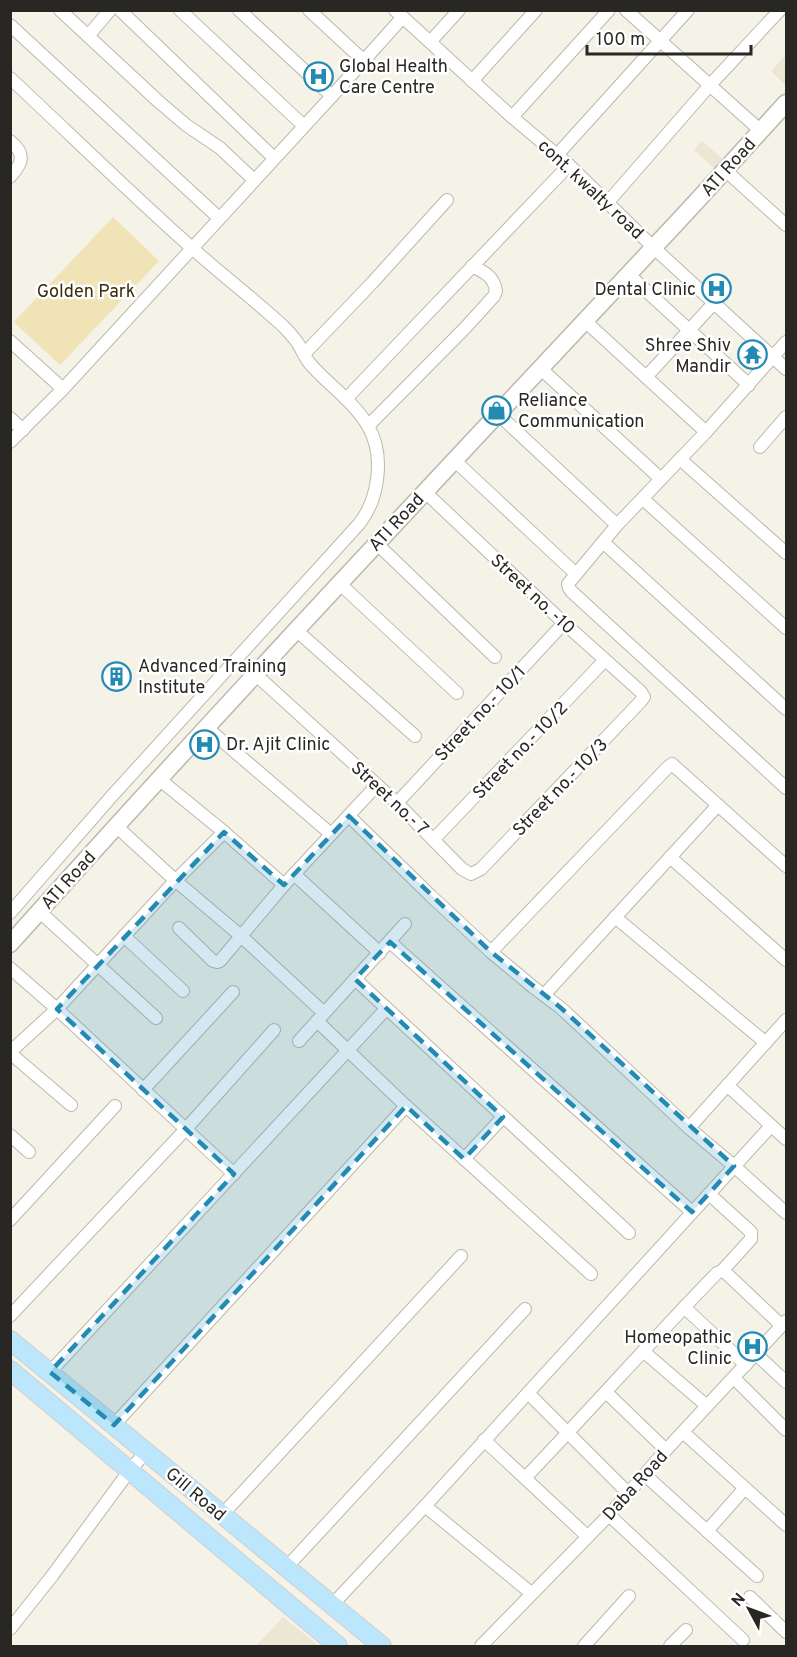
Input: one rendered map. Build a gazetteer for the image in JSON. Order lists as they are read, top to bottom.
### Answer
{
  "streets": {
    "main road": ["Gill Road"],
    "street": [
      "ATI Road",
      "cont. kwalty road",
      "Street no. -10",
      "Street no.- 10/1",
      "Street no.- 10/2",
      "Street no.- 10/3",
      "Street no.- 7",
      "Daba Road"
    ]
  },
  "crossings": [
    ["ATI Road", "cont. kwalty road"],
    ["ATI Road", "Street no. -10"],
    ["ATI Road", "Street no.- 7"],
    ["Street no. -10", "Street no.- 10/1"],
    ["Street no. -10", "Street no.- 10/2"],
    ["Street no. -10", "Street no.- 10/3"],
    ["Street no.- 10/1", "Street no.- 7"],
    ["Street no.- 10/2", "Street no.- 7"],
    ["Street no.- 10/3", "Street no.- 7"]
  ],
  "parks": ["Golden Park"],
  "places": {
    "hospital": [
      "Global Health Care Centre",
      "Dental Clinic",
      "Dr. Ajit Clinic",
      "Homeopathic Clinic"
    ],
    "temple": ["Shree Shiv Mandir"],
    "shop": ["Reliance Communication"],
    "building": ["Advanced Training Institute"]
  },
  "scale_bar": "100 m",
  "north": "top left"
}
